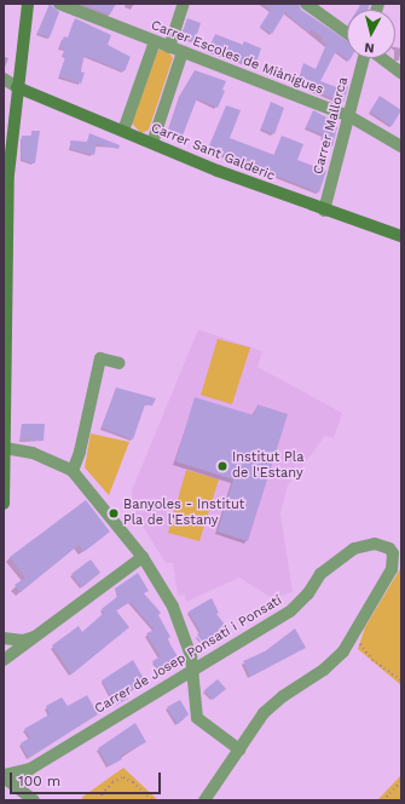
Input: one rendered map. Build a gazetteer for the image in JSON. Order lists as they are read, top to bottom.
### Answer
{
  "streets": {
    "street": [
      "Carrer Escoles de Miànigues",
      "Carrer Mallorca",
      "Carrer Sant Galderic",
      "Carrer de Josep Ponsatí i Ponsatí"
    ]
  },
  "crossings": [
    ["Carrer Escoles de Miànigues", "Carrer Mallorca"],
    ["Carrer Mallorca", "Carrer Sant Galderic"]
  ],
  "places": ["Institut Pla de l'Estany", "Banyoles - Institut Pla de l'Estany"],
  "scale_bar": "100 m",
  "north": "bottom"
}
